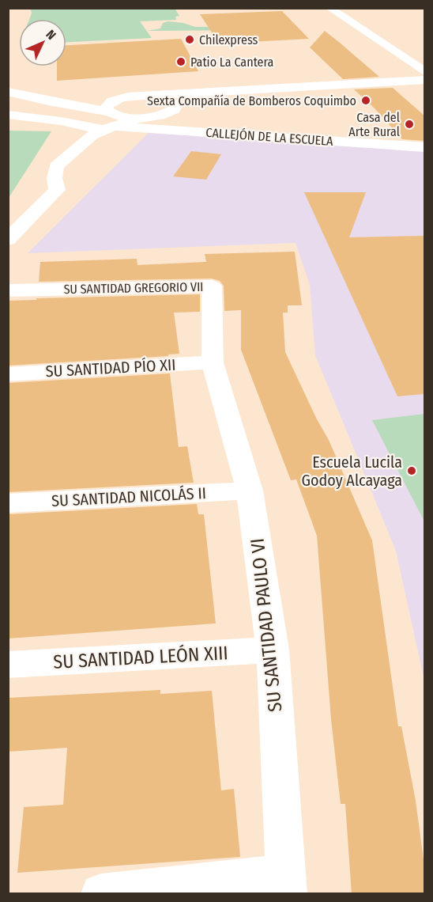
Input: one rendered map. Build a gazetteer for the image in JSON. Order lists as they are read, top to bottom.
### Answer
{
  "streets": {
    "main road": [
      "CALLEJÓN DE LA ESCUELA",
      "SU SANTIDAD GREGORIO VII",
      "SU SANTIDAD PÍO XII",
      "SU SANTIDAD NICOLÁS II",
      "SU SANTIDAD PAULO VI",
      "SU SANTIDAD LEÓN XIII"
    ]
  },
  "crossings": [
    ["SU SANTIDAD GREGORIO VII", "SU SANTIDAD PÍO XII"],
    ["SU SANTIDAD GREGORIO VII", "SU SANTIDAD PAULO VI"],
    ["SU SANTIDAD PÍO XII", "SU SANTIDAD PAULO VI"],
    ["SU SANTIDAD NICOLÁS II", "SU SANTIDAD PAULO VI"],
    ["SU SANTIDAD PAULO VI", "SU SANTIDAD LEÓN XIII"]
  ],
  "places": [
    "Chilexpress",
    "Patio La Cantera",
    "Sexta Compañía de Bomberos Coquimbo",
    "Casa del Arte Rural",
    "Escuela Lucila Godoy Alcayaga"
  ],
  "north": "top right"
}
